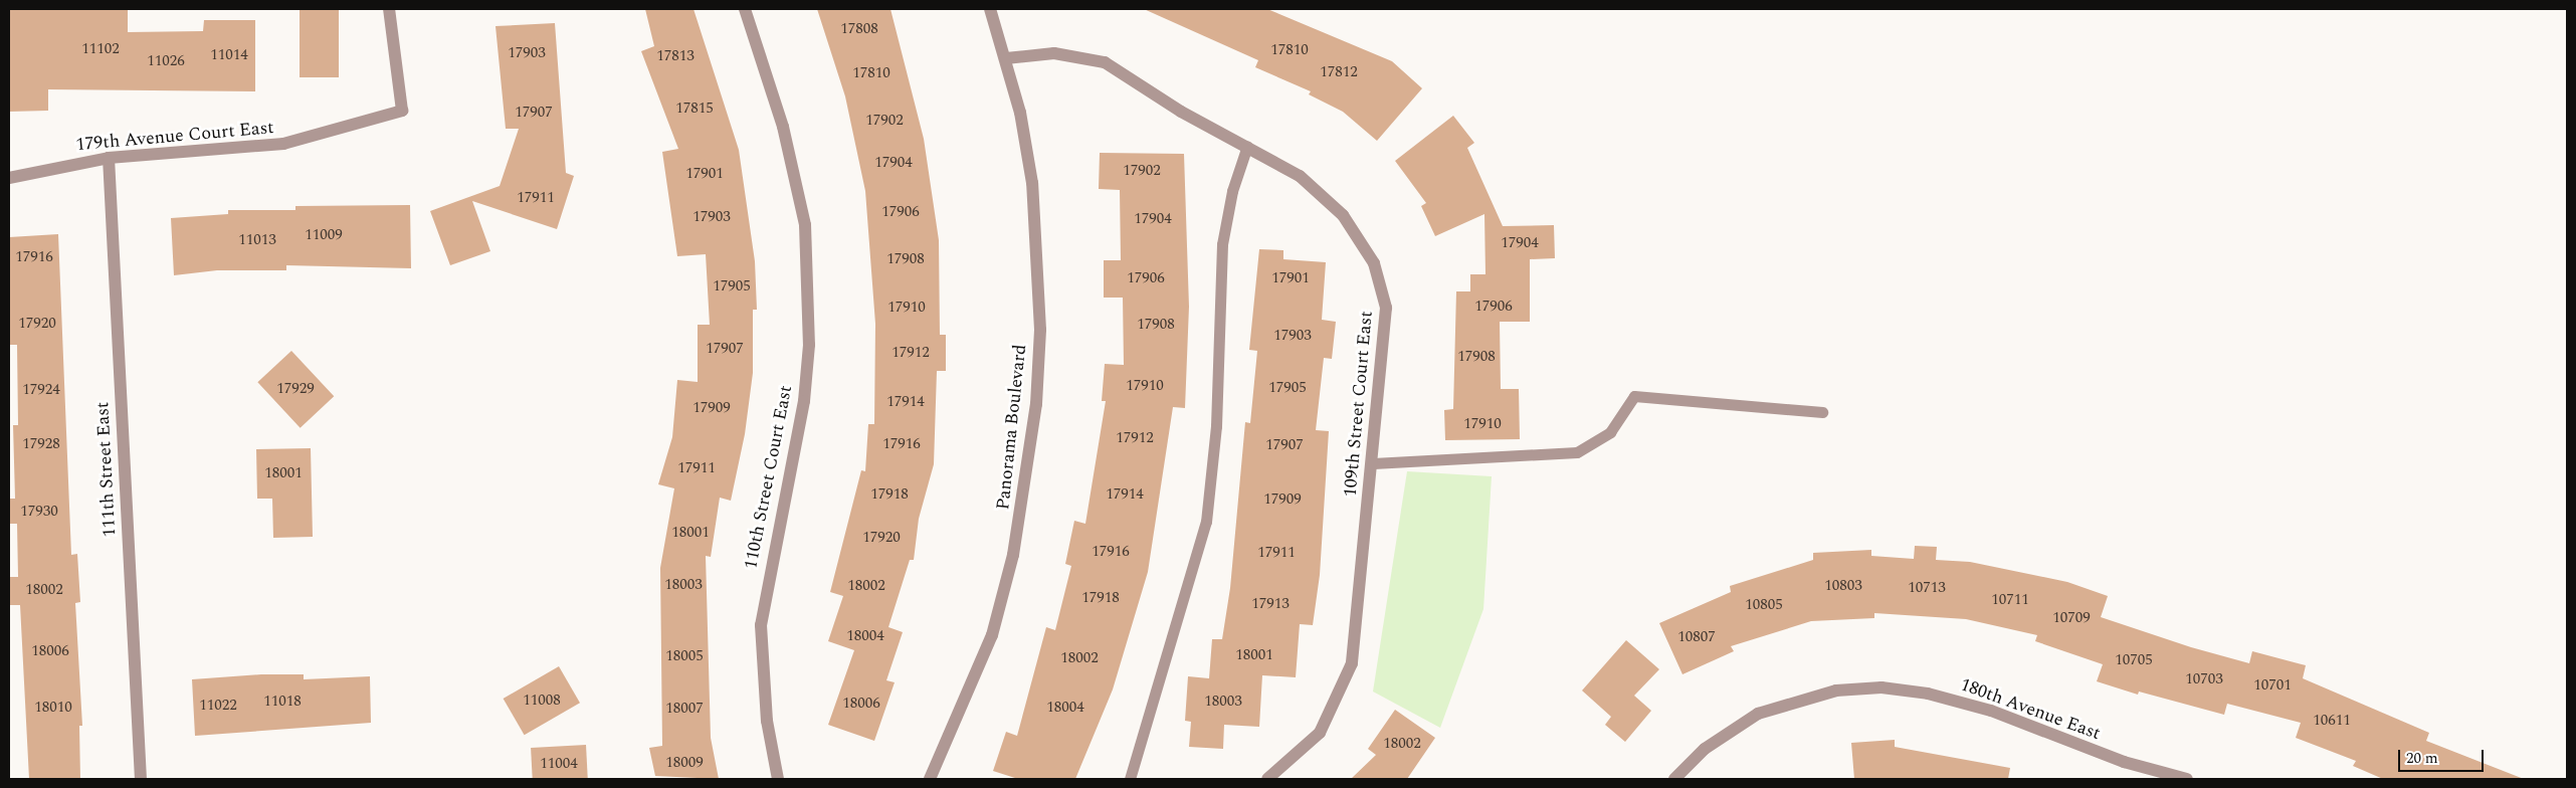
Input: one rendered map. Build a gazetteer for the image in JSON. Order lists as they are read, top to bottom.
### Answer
{
  "streets": {
    "street": [
      "179th Avenue Court East",
      "109th Street Court East",
      "Panorama Boulevard",
      "111th Street East",
      "110th Street Court East",
      "180th Avenue East"
    ]
  },
  "crossings": [
    ["179th Avenue Court East", "111th Street East"],
    ["109th Street Court East", "Panorama Boulevard"]
  ],
  "house_numbers": [
    "17808",
    "11102",
    "17810",
    "17903",
    "11014",
    "17813",
    "11026",
    "17812",
    "17810",
    "17815",
    "17907",
    "17902",
    "17904",
    "17902",
    "17901",
    "17911",
    "17906",
    "17903",
    "17904",
    "11009",
    "11013",
    "17904",
    "17916",
    "17908",
    "17906",
    "17901",
    "17905",
    "17906",
    "17910",
    "17920",
    "17908",
    "17903",
    "17907",
    "17912",
    "17908",
    "17910",
    "17905",
    "17929",
    "17924",
    "17914",
    "17909",
    "17910",
    "17912",
    "17928",
    "17916",
    "17907",
    "17911",
    "18001",
    "17918",
    "17914",
    "17909",
    "17930",
    "18001",
    "17920",
    "17916",
    "17911",
    "18003",
    "18002",
    "10803",
    "10713",
    "18002",
    "17918",
    "10711",
    "17913",
    "10805",
    "10709",
    "18004",
    "10807",
    "18006",
    "18001",
    "18005",
    "18002",
    "10705",
    "10703",
    "10701",
    "11008",
    "11018",
    "18003",
    "18006",
    "11022",
    "18010",
    "18004",
    "18007",
    "10611",
    "18002",
    "18009",
    "11004"
  ],
  "scale_bar": "20 m"
}
